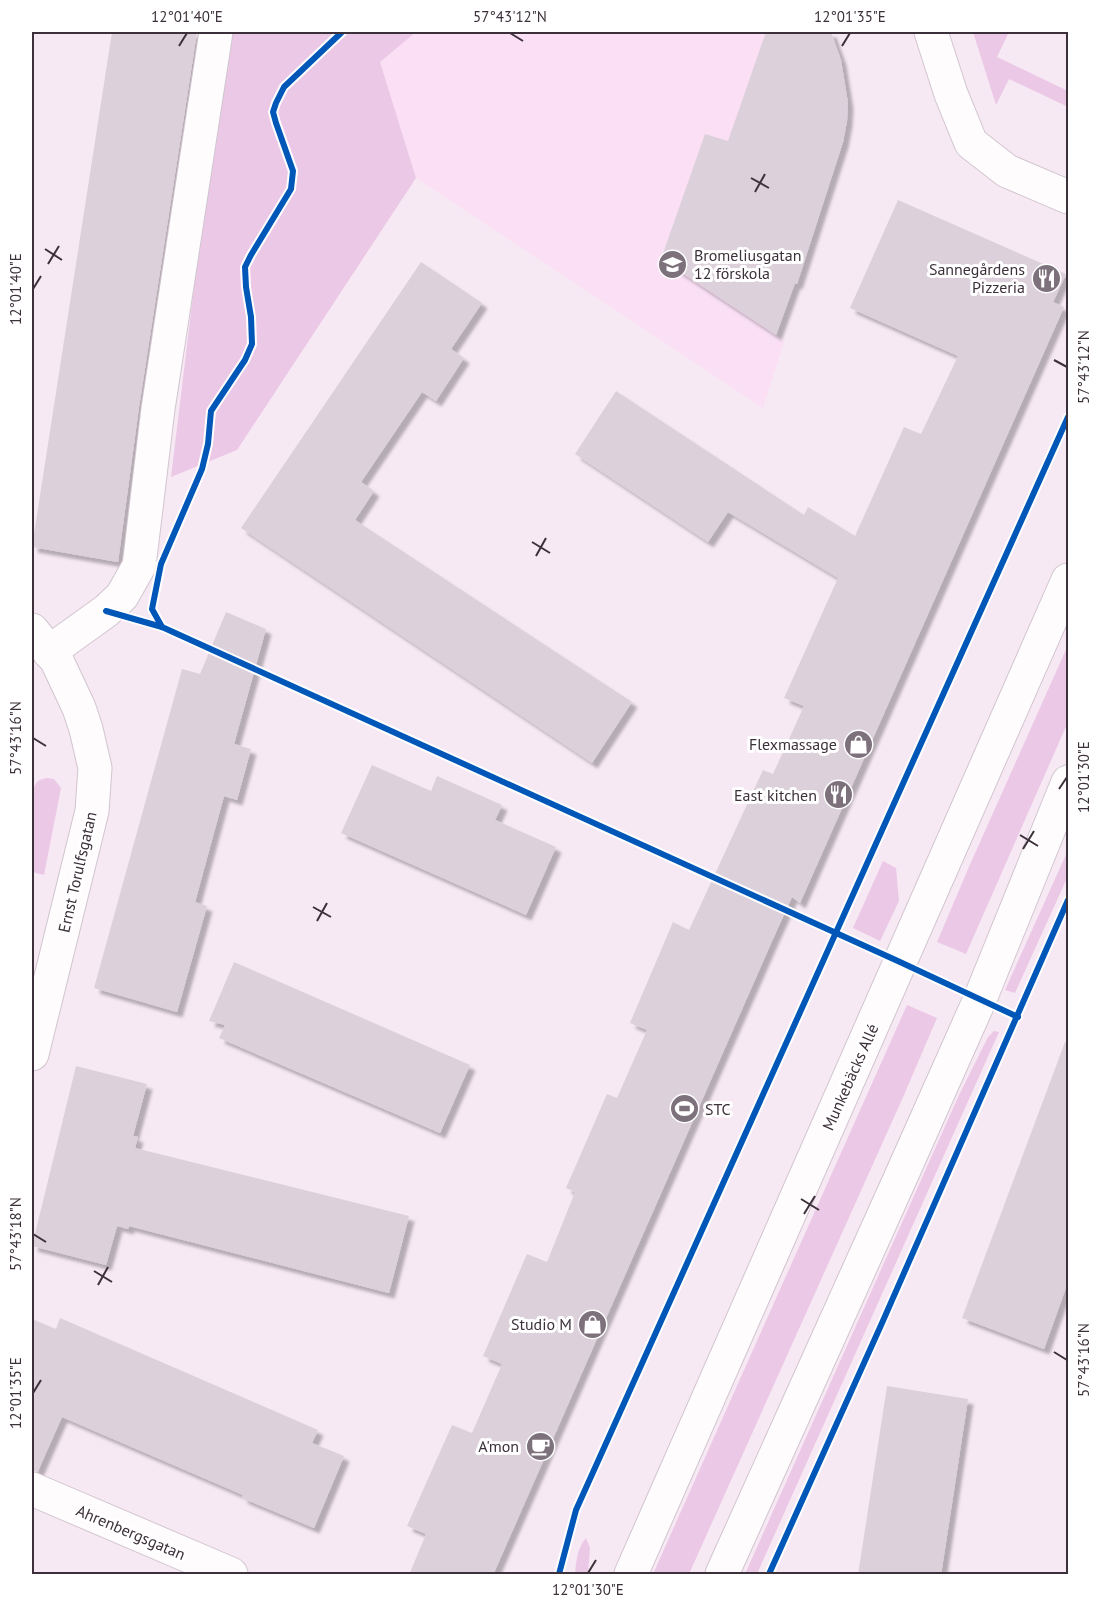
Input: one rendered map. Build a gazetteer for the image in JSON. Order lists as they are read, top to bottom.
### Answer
{
  "streets": {
    "street": ["Ernst Torulfsgatan", "Munkebäcks Allé", "Ahrenbergsgatan"]
  },
  "places": {
    "school or university": ["Bromeliusgatan 12 förskola"],
    "restaurant": ["Sannegårdens Pizzeria", "East kitchen"],
    "shop": ["Flexmassage", "Studio M"],
    "sports": ["STC"],
    "cafe": ["A'mon"]
  },
  "coordinates": [
    "12°01'40\"E",
    "57°43'12\"N",
    "12°01'35\"E",
    "57°43'16\"N",
    "12°01'30\"E",
    "57°43'18\"N"
  ]
}
